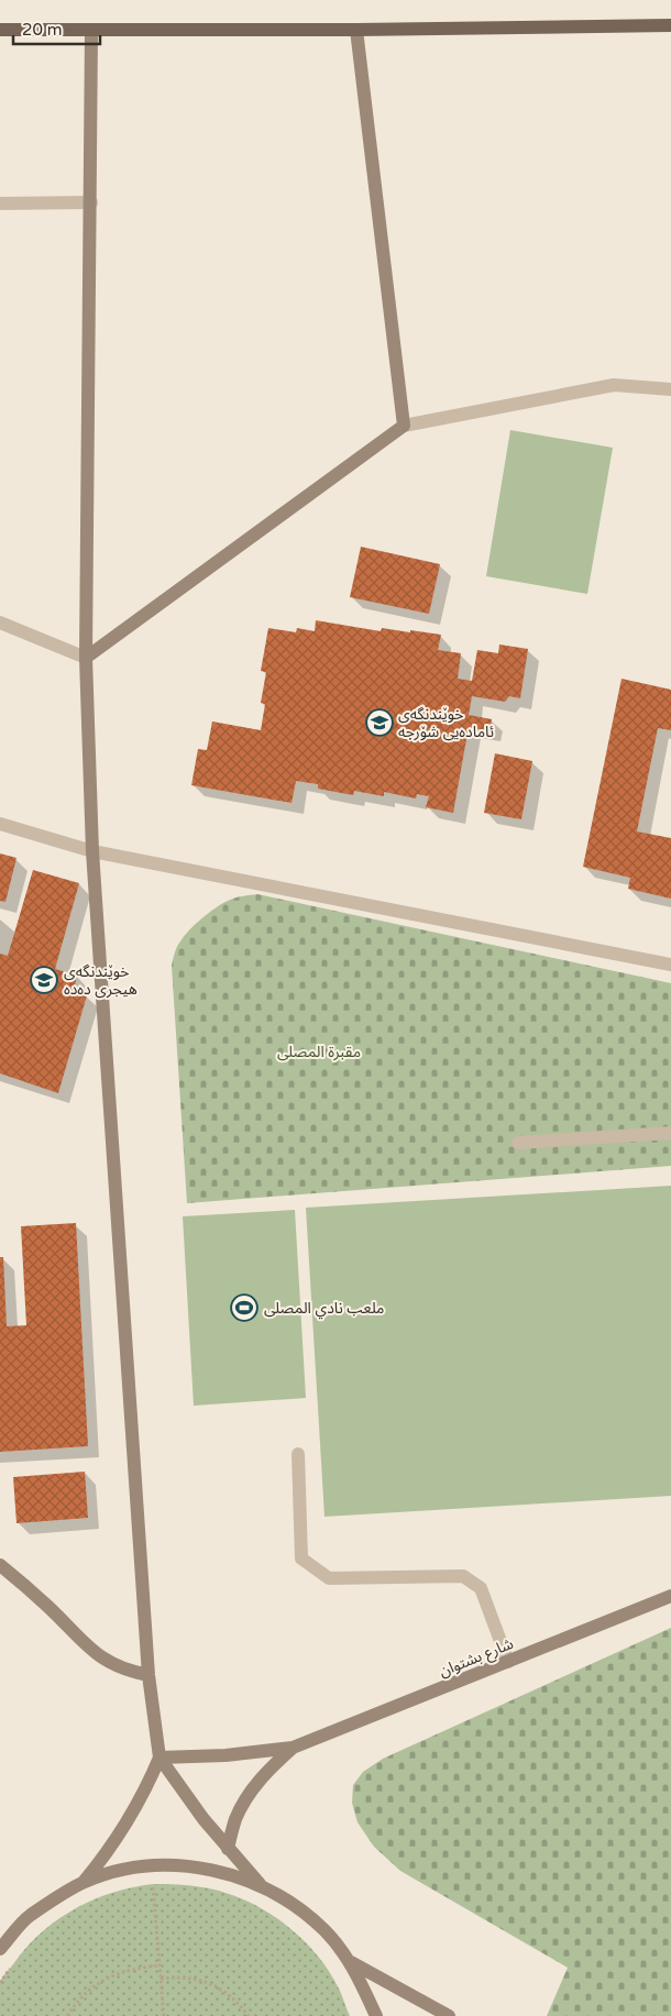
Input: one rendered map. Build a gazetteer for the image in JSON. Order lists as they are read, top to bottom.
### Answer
{
  "streets": {
    "street": ["شارع بشتوان"]
  },
  "parks": ["مقبرة المصلى"],
  "places": {
    "school or university": ["خوێندنگەی ئامادەیی شۆرجە", "خوێندنگەی هیجری دەدە"],
    "sports": ["ملعب نادي المصلى"]
  },
  "scale_bar": "20 m"
}
